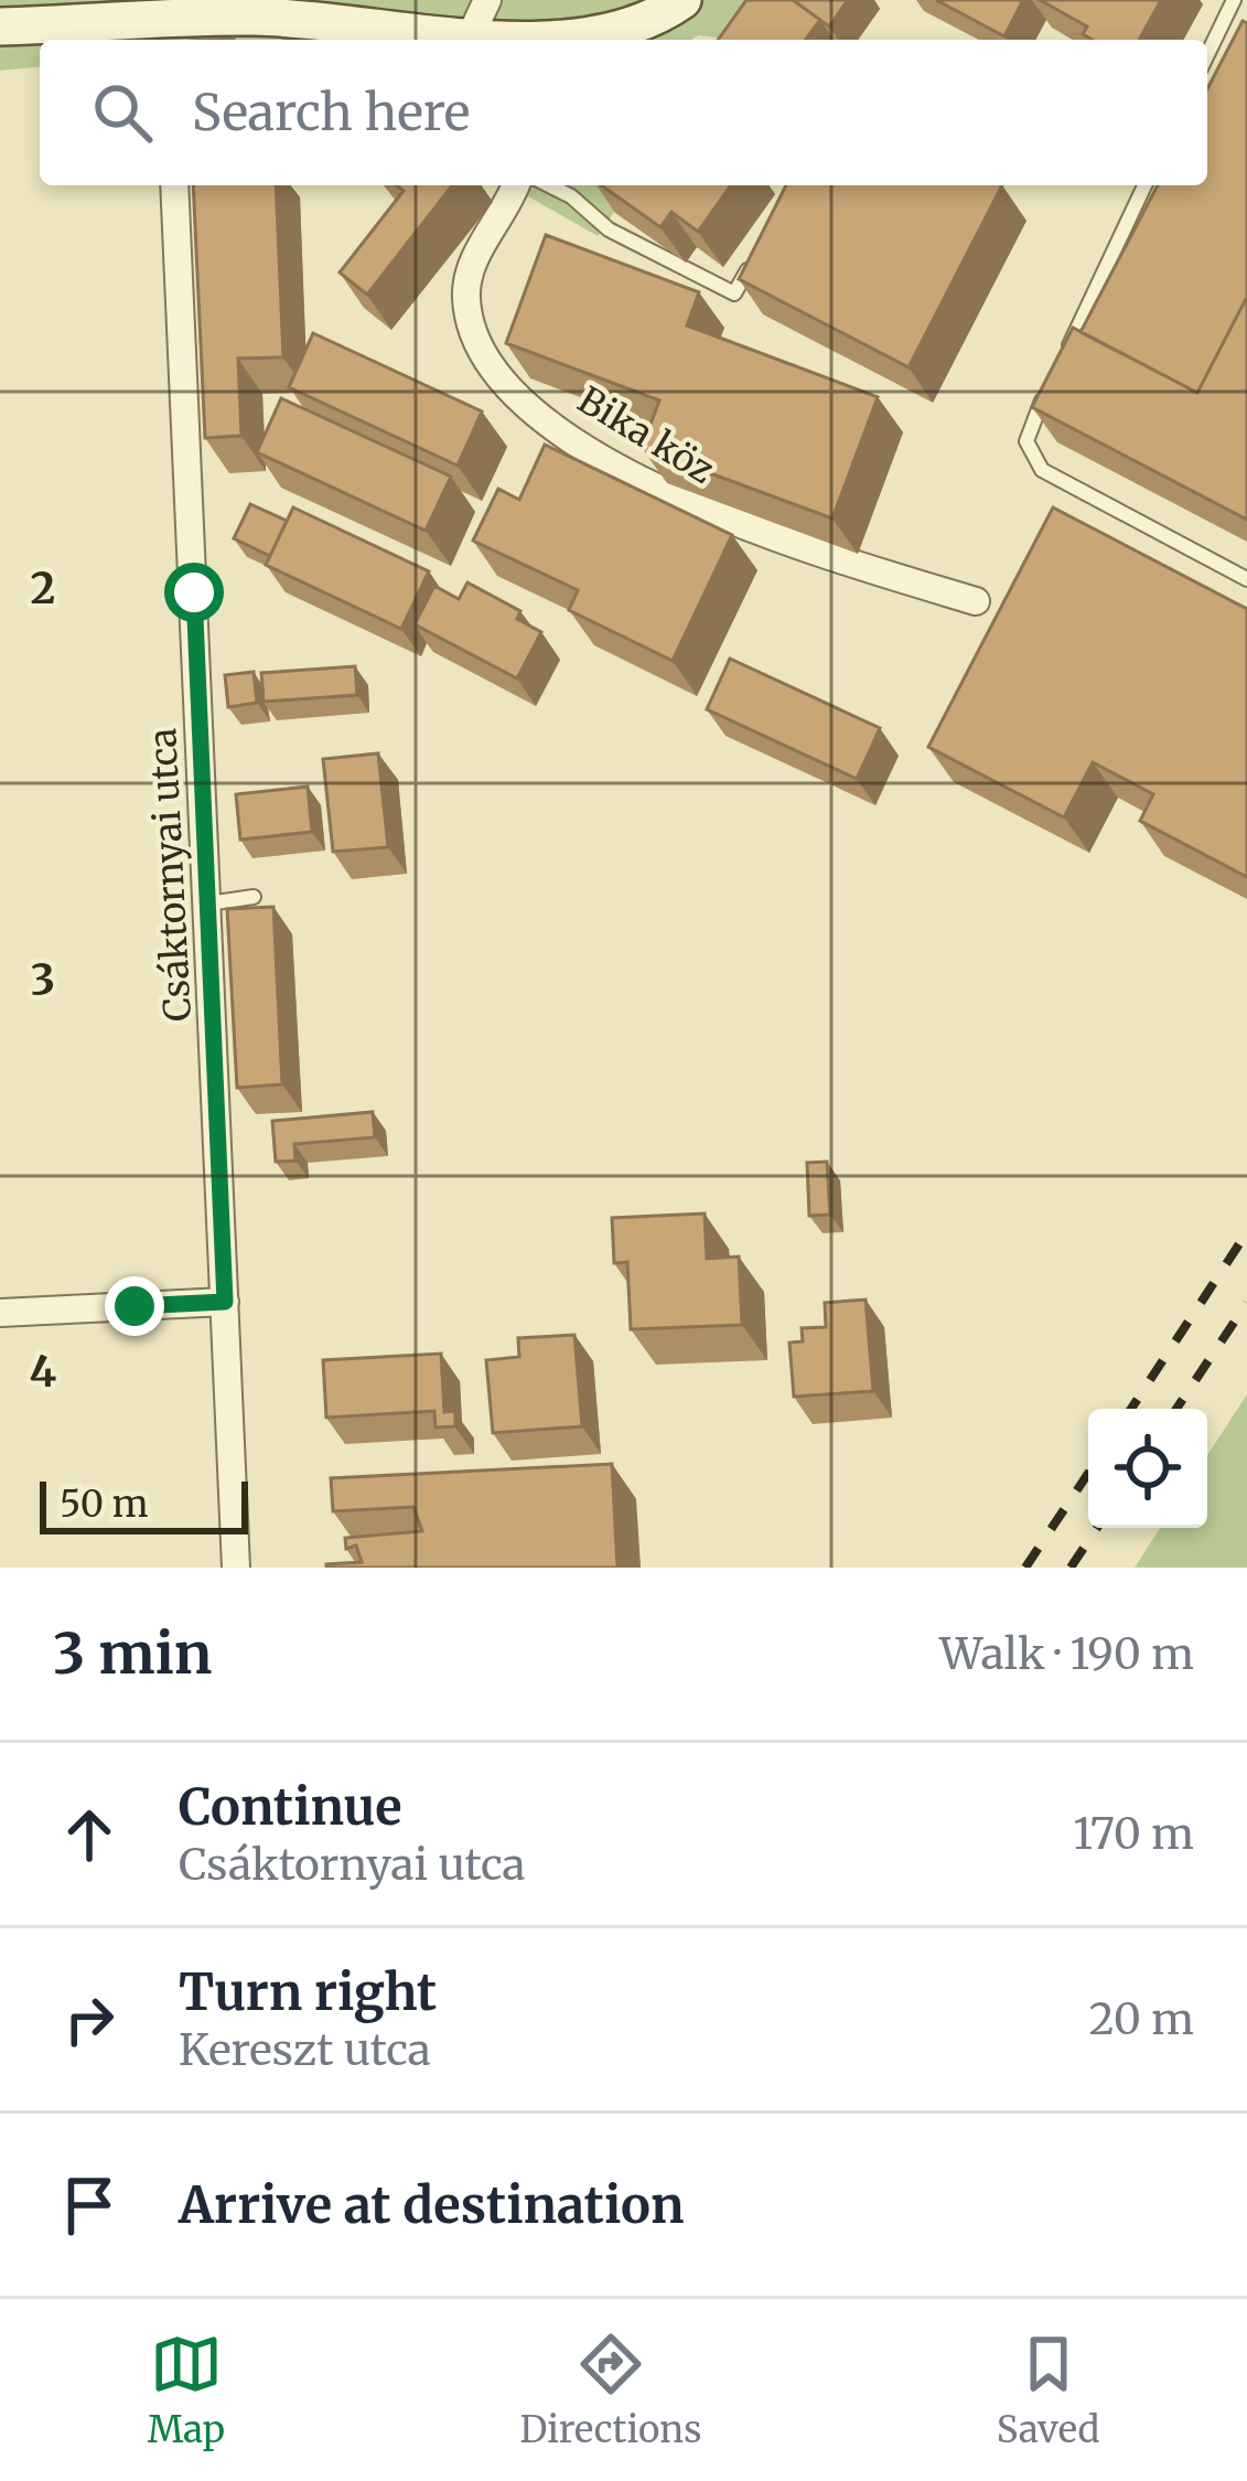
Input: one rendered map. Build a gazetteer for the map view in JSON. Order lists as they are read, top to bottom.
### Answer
{
  "streets": {
    "street": ["Bika köz", "Csáktornyai utca"]
  },
  "scale_bar": "50 m",
  "page": {
    "search": "Search here",
    "scale": "50 m",
    "heading": ["3 min", "Walk · 190 m"],
    "list": [
      ["Continue", "Csáktornyai utca", "170 m"],
      ["Turn right", "Kereszt utca", "20 m"],
      "Arrive at destination"
    ],
    "nav": ["Map", "Directions", "Saved"]
  },
  "grid": {
    "rows": ["2", "3", "4"]
  }
}
